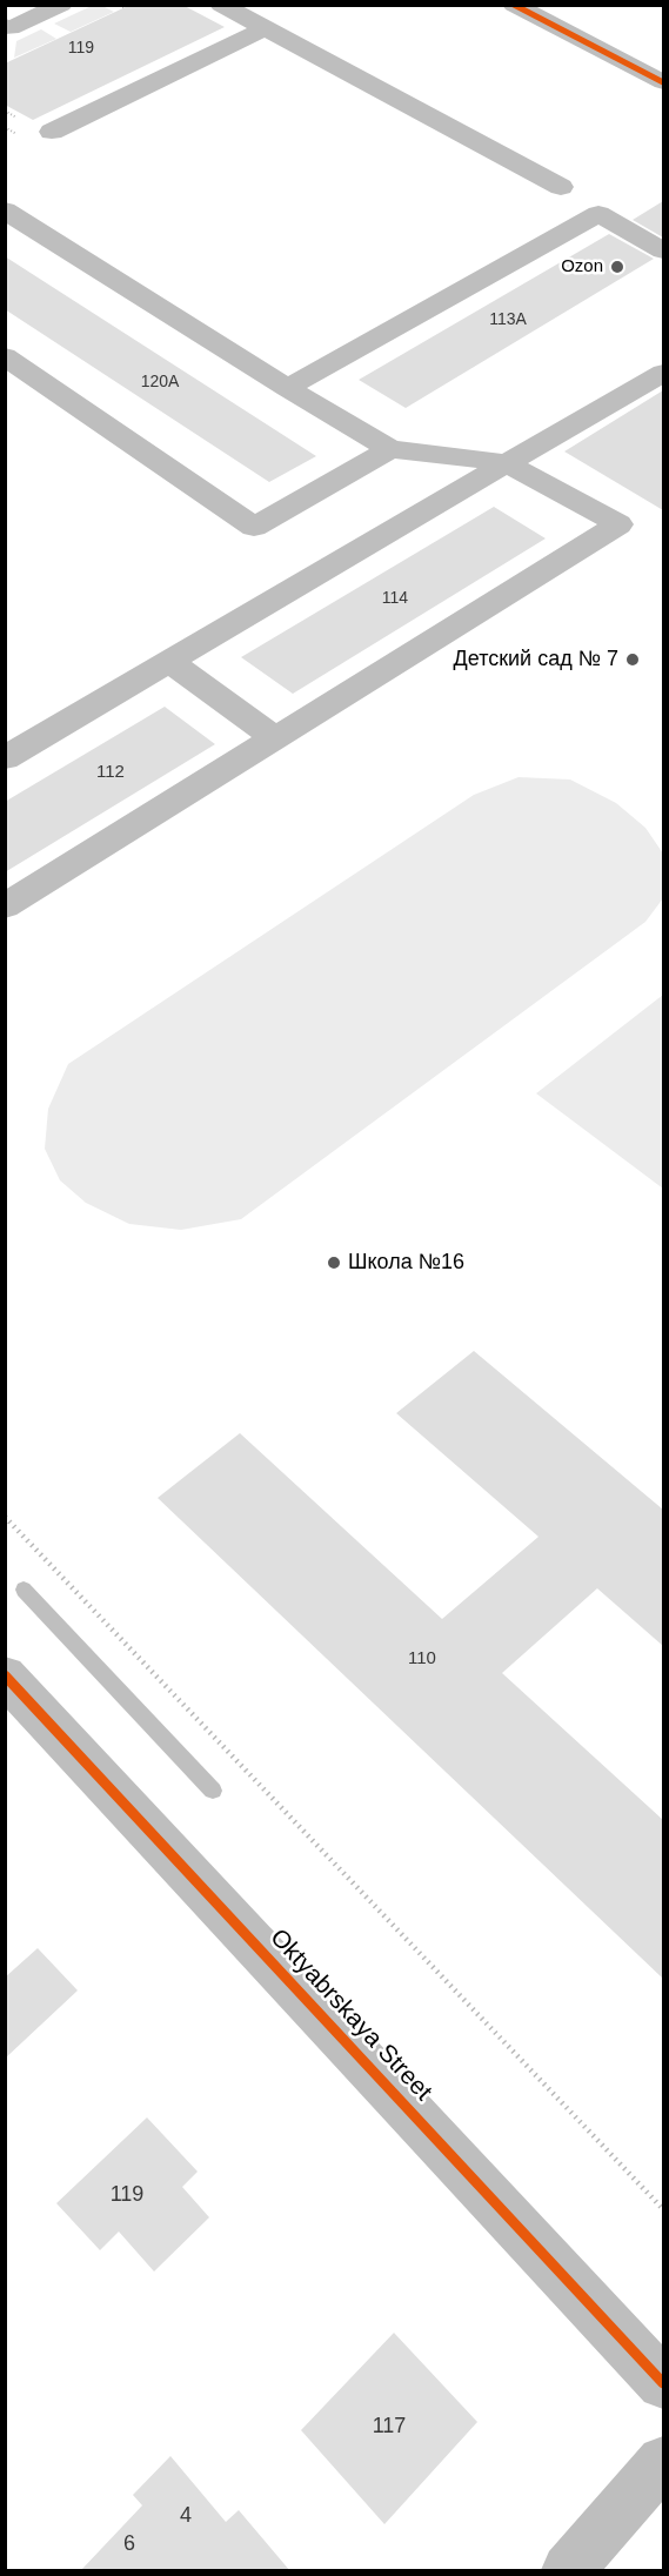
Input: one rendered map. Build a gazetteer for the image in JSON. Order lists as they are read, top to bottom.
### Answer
{
  "streets": {
    "street": ["Oktyabrskaya Street"]
  },
  "places": ["Ozon", "Детский сад № 7", "Школа №16"],
  "house_numbers": [
    "119",
    "113А",
    "120А",
    "114",
    "112",
    "110",
    "119",
    "117",
    "4",
    "6"
  ]
}
